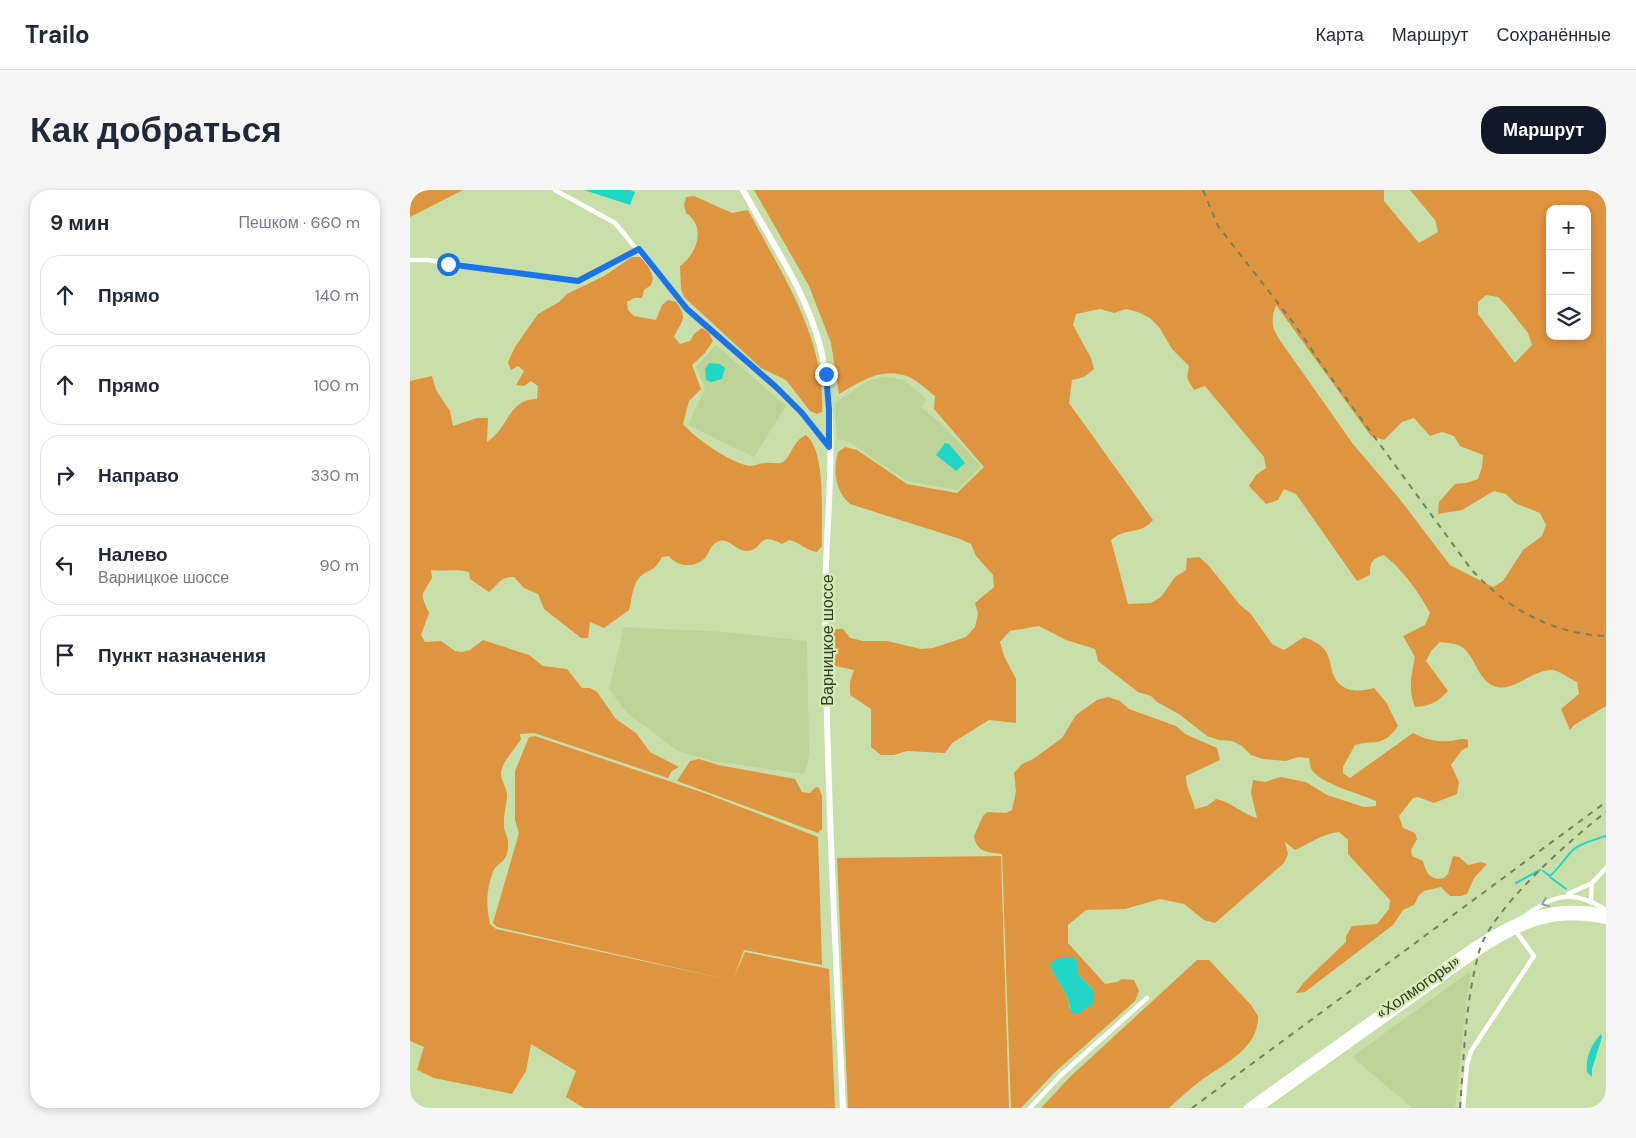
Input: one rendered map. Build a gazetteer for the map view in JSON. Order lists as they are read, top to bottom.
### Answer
{
  "streets": {
    "highway": ["«Холмогоры»"],
    "street": ["Варницкое шоссе"]
  },
  "page": {
    "header": "Trailo",
    "nav": ["Карта", "Маршрут", "Сохранённые"],
    "buttons": "Маршрут",
    "title": "Как добраться",
    "heading": ["9 мин", "Пешком · 660 m"],
    "map_buttons": ["+", "−"],
    "list": [
      ["Прямо", "140 m"],
      ["Прямо", "100 m"],
      ["Направо", "330 m"],
      ["Налево", "Варницкое шоссе", "90 m"],
      "Пункт назначения"
    ]
  }
}
